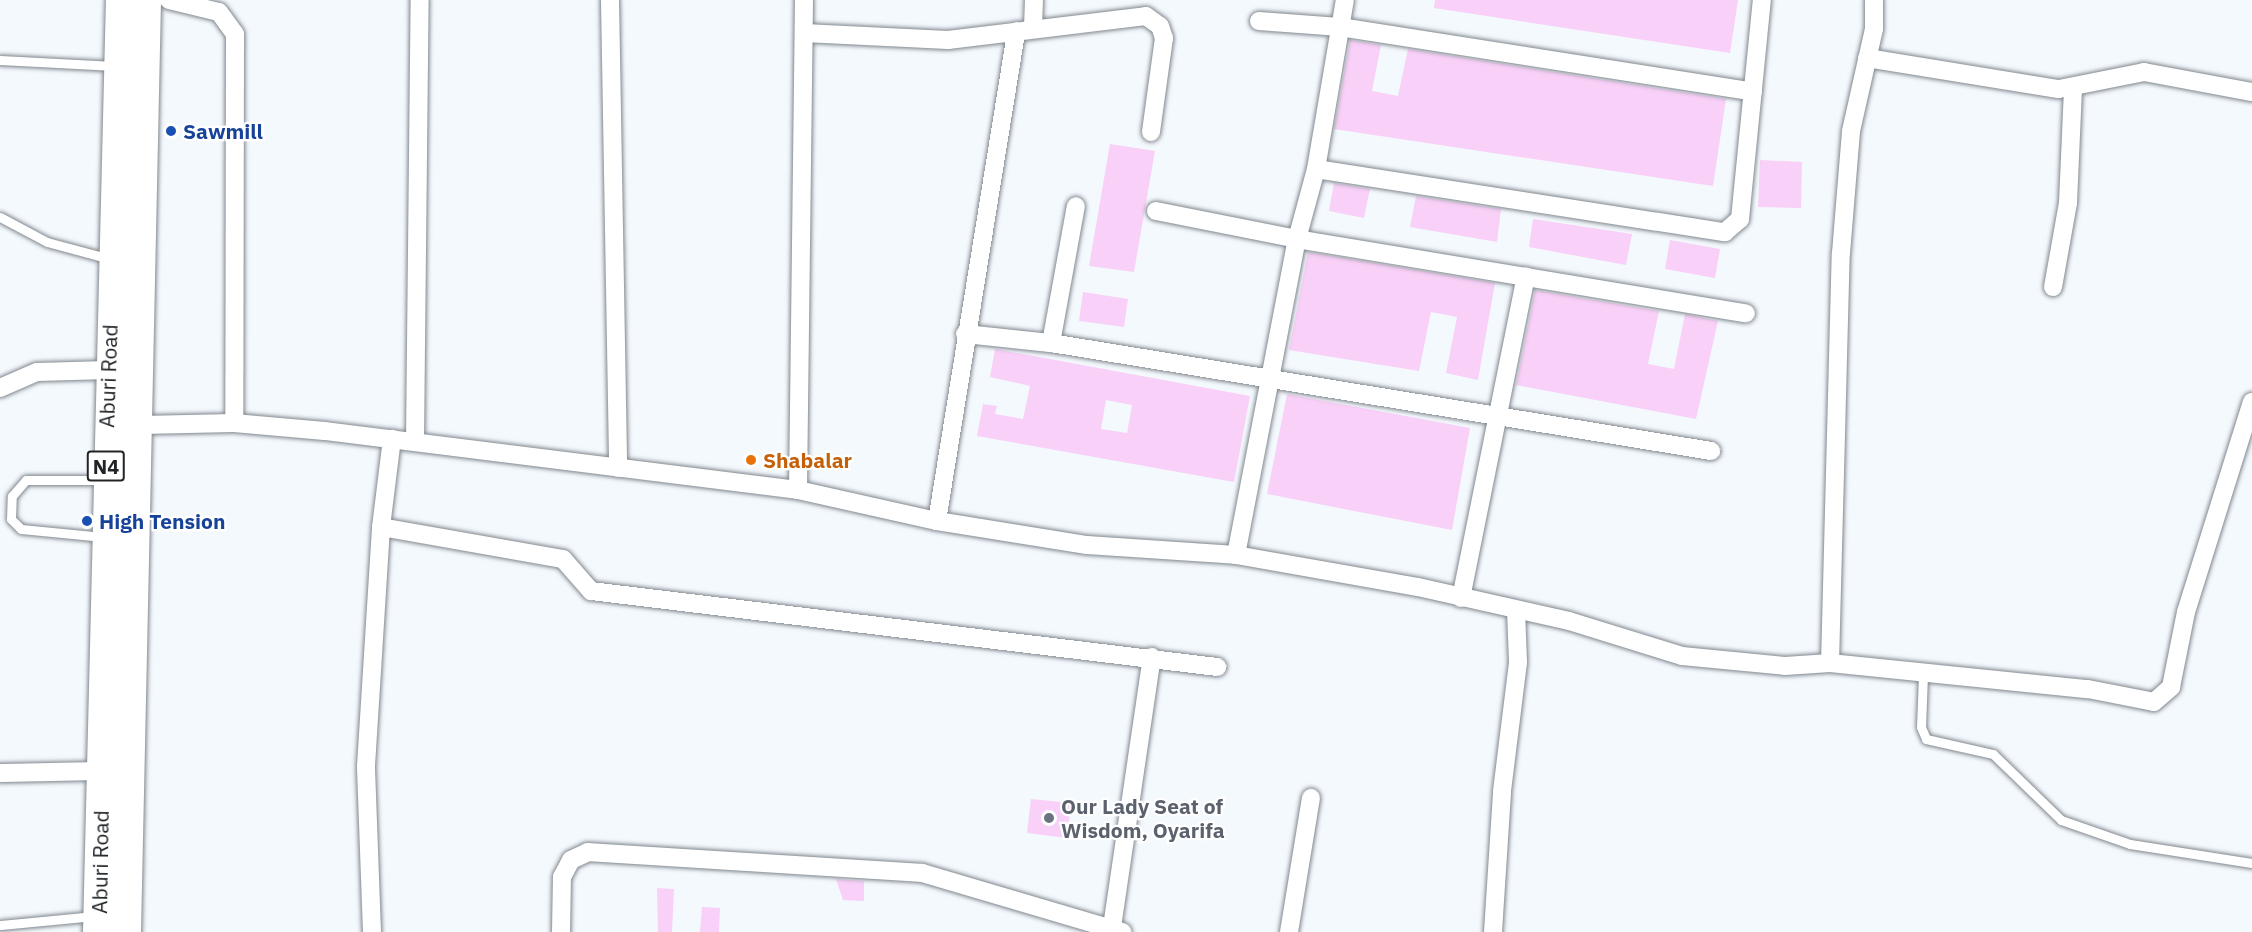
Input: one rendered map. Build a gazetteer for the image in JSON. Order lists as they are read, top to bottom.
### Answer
{
  "streets": {
    "highway": ["Aburi Road", "N4"]
  },
  "places": [
    "Sawmill",
    "Shabalar",
    "High Tension",
    "Our Lady Seat of Wisdom, Oyarifa"
  ]
}
